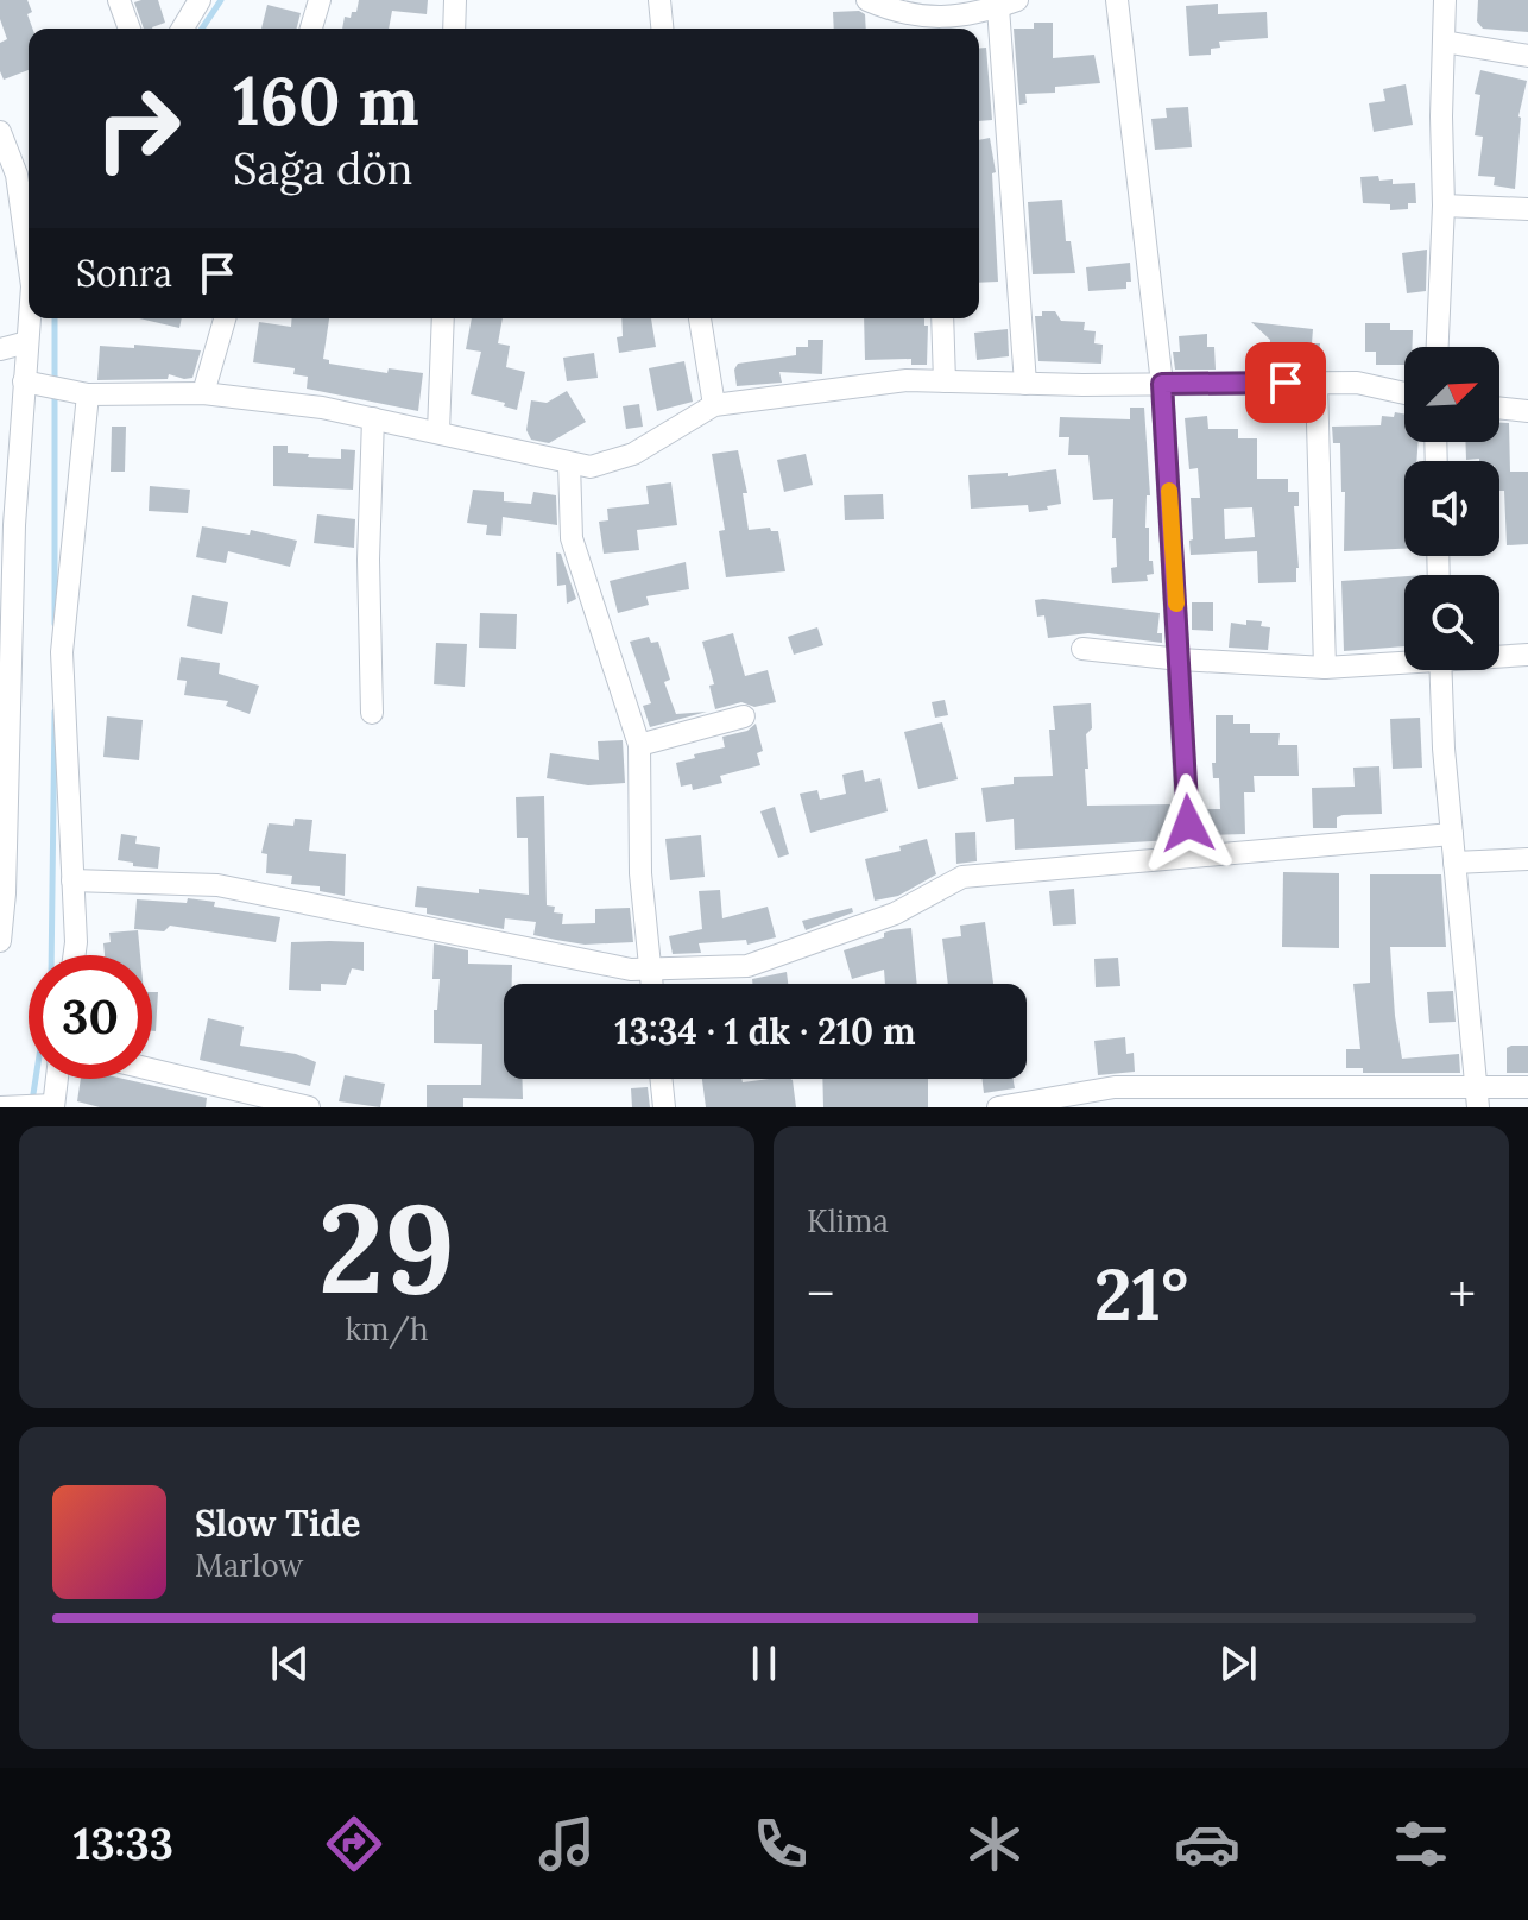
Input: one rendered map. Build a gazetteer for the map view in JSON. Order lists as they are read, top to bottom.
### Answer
{
  "north": "top right",
  "page": {
    "turn": ["160 m", "Sağa dön"],
    "then": "Sonra",
    "limit": "30",
    "trip": "13:34 · 1 dk · 210 m",
    "tile": [
      ["29", "km/h"],
      "Klima"
    ],
    "heat": ["−", "21°", "+"],
    "song": ["Slow Tide", "Marlow"],
    "tabs": "13:33"
  }
}
